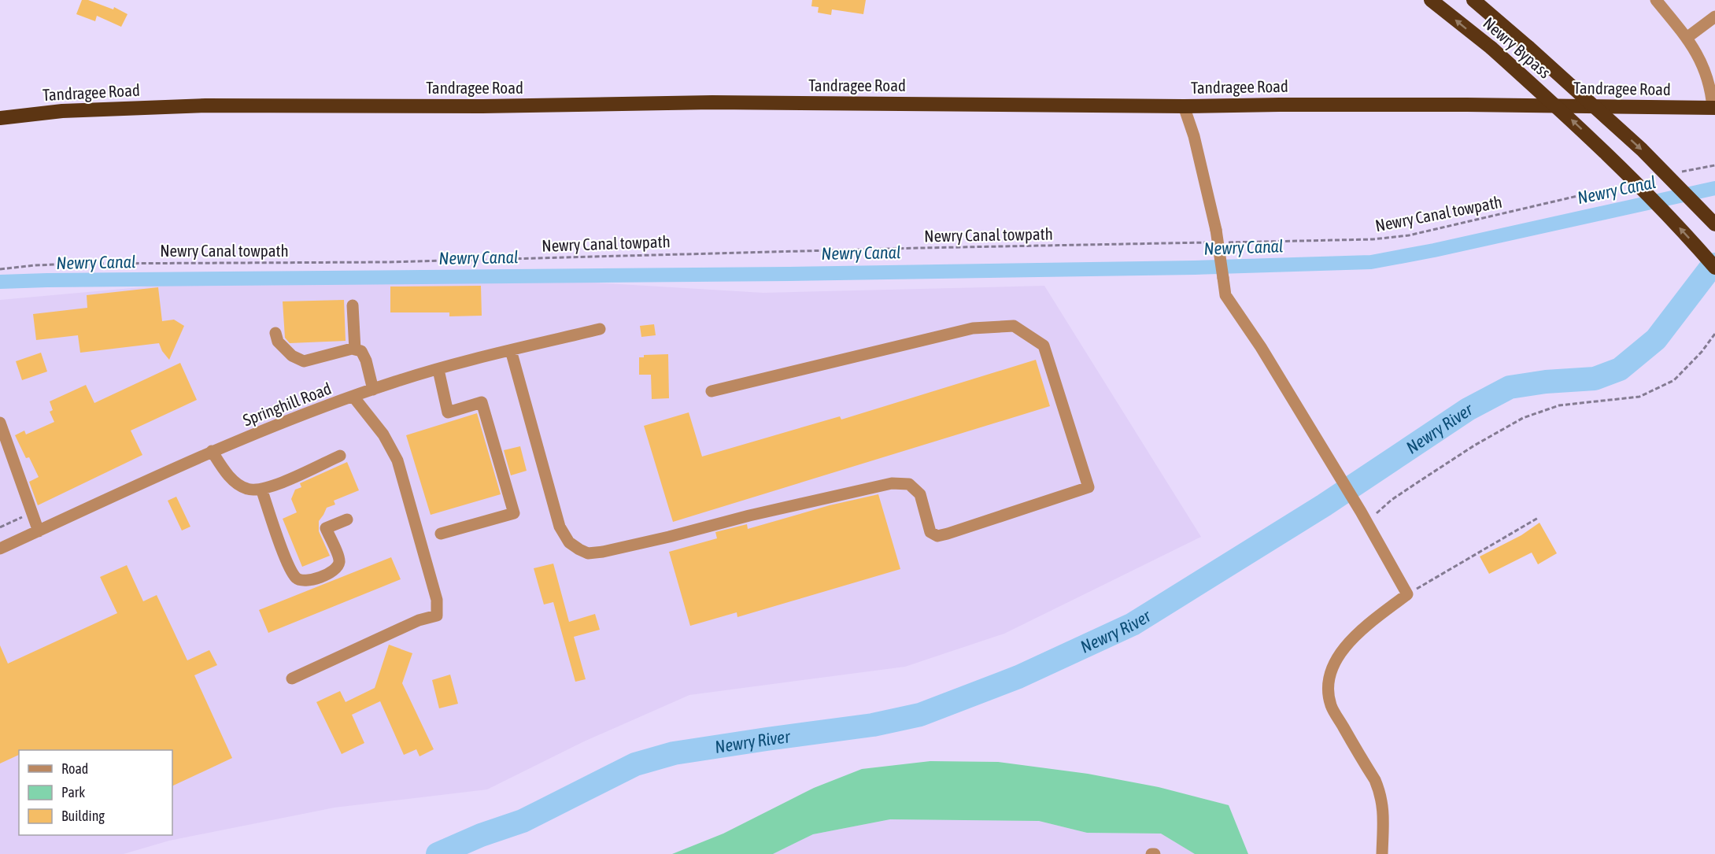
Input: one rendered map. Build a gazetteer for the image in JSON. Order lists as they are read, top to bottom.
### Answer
{
  "streets": {
    "highway": ["Newry Bypass", "Tandragee Road"],
    "street": ["Springhill Road"],
    "path": ["Newry Canal towpath"]
  },
  "water": ["Newry Canal", "Newry River"],
  "legend": ["Road", "Park", "Building"]
}
